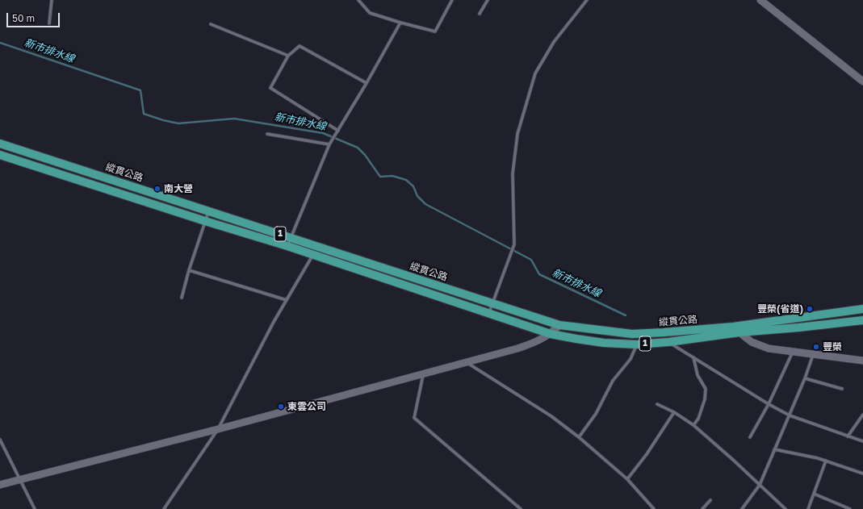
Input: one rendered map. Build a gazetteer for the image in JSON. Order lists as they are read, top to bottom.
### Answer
{
  "streets": {
    "main road": ["縱貫公路", "1"]
  },
  "water": ["新市排水線"],
  "places": [
    "南大營",
    "豐榮(省道)",
    "豐榮",
    "東雲公司"
  ],
  "scale_bar": "50 m"
}
